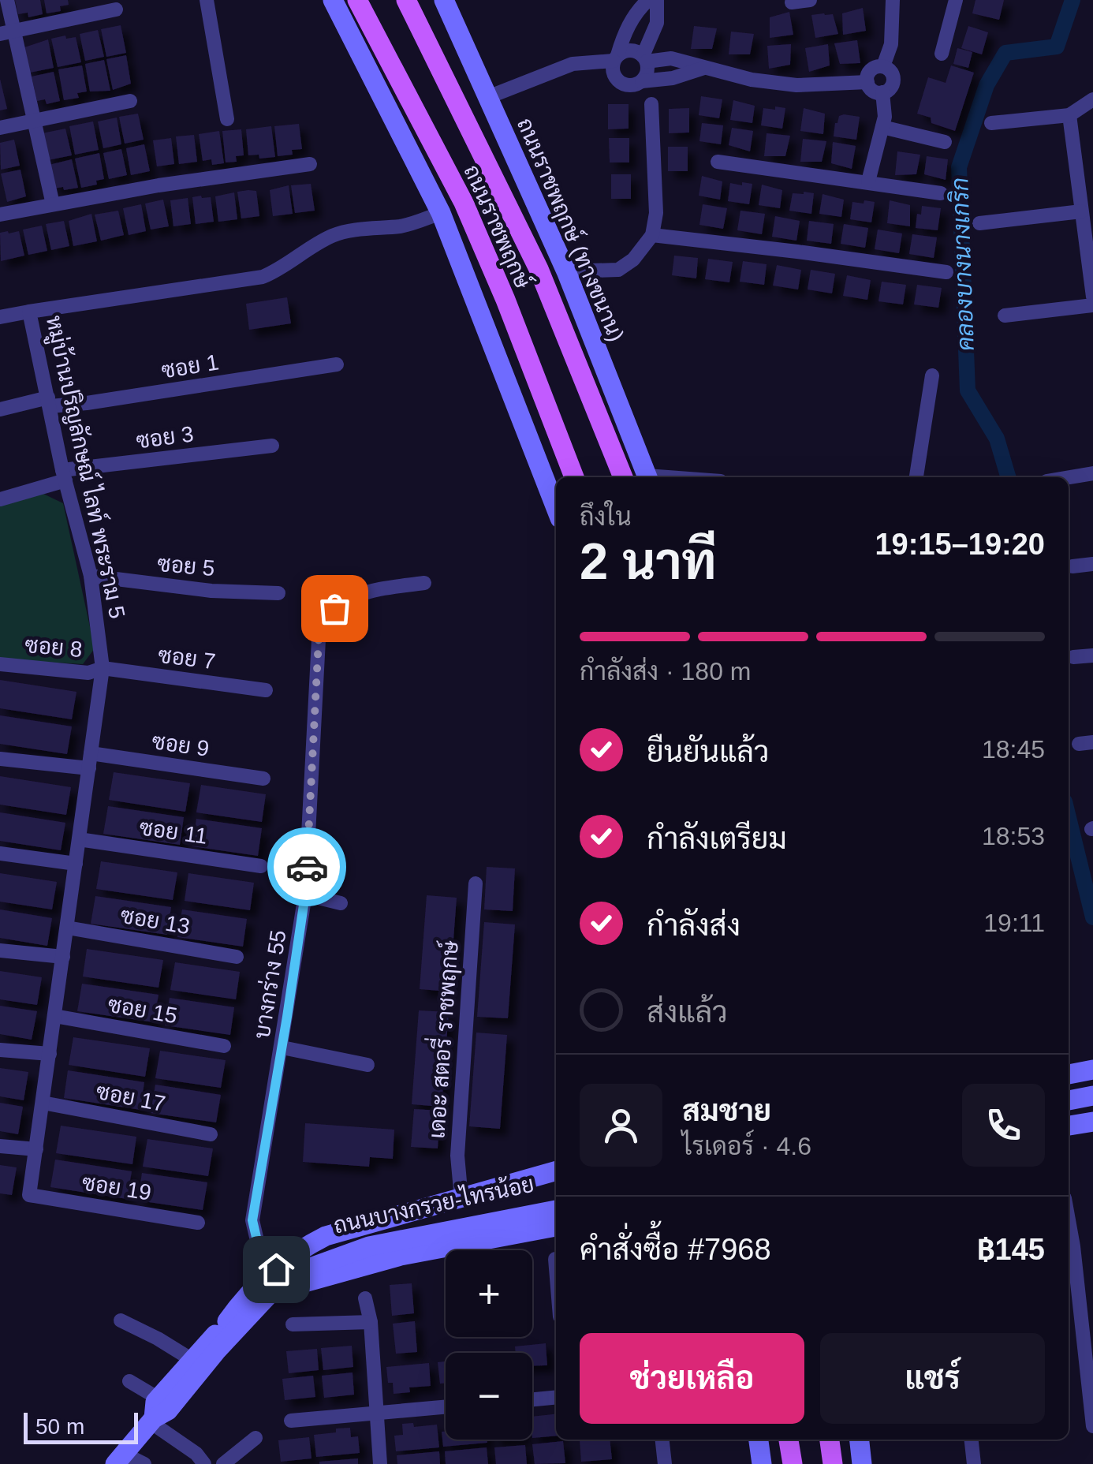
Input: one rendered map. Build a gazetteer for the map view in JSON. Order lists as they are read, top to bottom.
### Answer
{
  "streets": {
    "main road": ["ถนนราชพฤกษ์", "ถนนราชพฤกษ์ (ทางขนาน)", "ถนนบางกรวย-ไทรน้อย"],
    "street": [
      "ซอย 1",
      "ซอย 3",
      "หมู่บ้านปริญลักษณ์ ไลท์ พระราม 5",
      "ซอย 5",
      "ซอย 8",
      "ซอย 7",
      "ซอย 9",
      "ซอย 11",
      "ซอย 13",
      "บางกร่าง 55",
      "ซอย 15",
      "เดอะ สตอรี่ ราชพฤกษ์",
      "ซอย 17",
      "ซอย 19"
    ]
  },
  "crossings": [
    ["ซอย 1", "หมู่บ้านปริญลักษณ์ ไลท์ พระราม 5"],
    ["ซอย 3", "หมู่บ้านปริญลักษณ์ ไลท์ พระราม 5"],
    ["หมู่บ้านปริญลักษณ์ ไลท์ พระราม 5", "ซอย 5"],
    ["หมู่บ้านปริญลักษณ์ ไลท์ พระราม 5", "ซอย 8"],
    ["หมู่บ้านปริญลักษณ์ ไลท์ พระราม 5", "ซอย 7"],
    ["หมู่บ้านปริญลักษณ์ ไลท์ พระราม 5", "ซอย 9"],
    ["หมู่บ้านปริญลักษณ์ ไลท์ พระราม 5", "ซอย 11"],
    ["หมู่บ้านปริญลักษณ์ ไลท์ พระราม 5", "ซอย 13"],
    ["หมู่บ้านปริญลักษณ์ ไลท์ พระราม 5", "ซอย 15"],
    ["หมู่บ้านปริญลักษณ์ ไลท์ พระราม 5", "ซอย 17"],
    ["หมู่บ้านปริญลักษณ์ ไลท์ พระราม 5", "ซอย 19"],
    ["ซอย 8", "ซอย 7"],
    ["บางกร่าง 55", "ถนนบางกรวย-ไทรน้อย"]
  ],
  "water": ["คลองบางนางเกริก"],
  "scale_bar": "50 m",
  "page": {
    "heading": ["2 นาที", "ถึงใน", "19:15–19:20"],
    "panel": [
      "สมชาย",
      "ไรเดอร์ · 4.6",
      "คำสั่งซื้อ #7968",
      "฿145"
    ],
    "bar": "กำลังส่ง · 180 m",
    "list": [
      ["ยืนยันแล้ว", "18:45"],
      ["กำลังเตรียม", "18:53"],
      ["กำลังส่ง", "19:11"],
      "ส่งแล้ว"
    ],
    "map_buttons": ["+", "−"],
    "buttons": ["ช่วยเหลือ", "แชร์"],
    "scale": "50 m"
  }
}
